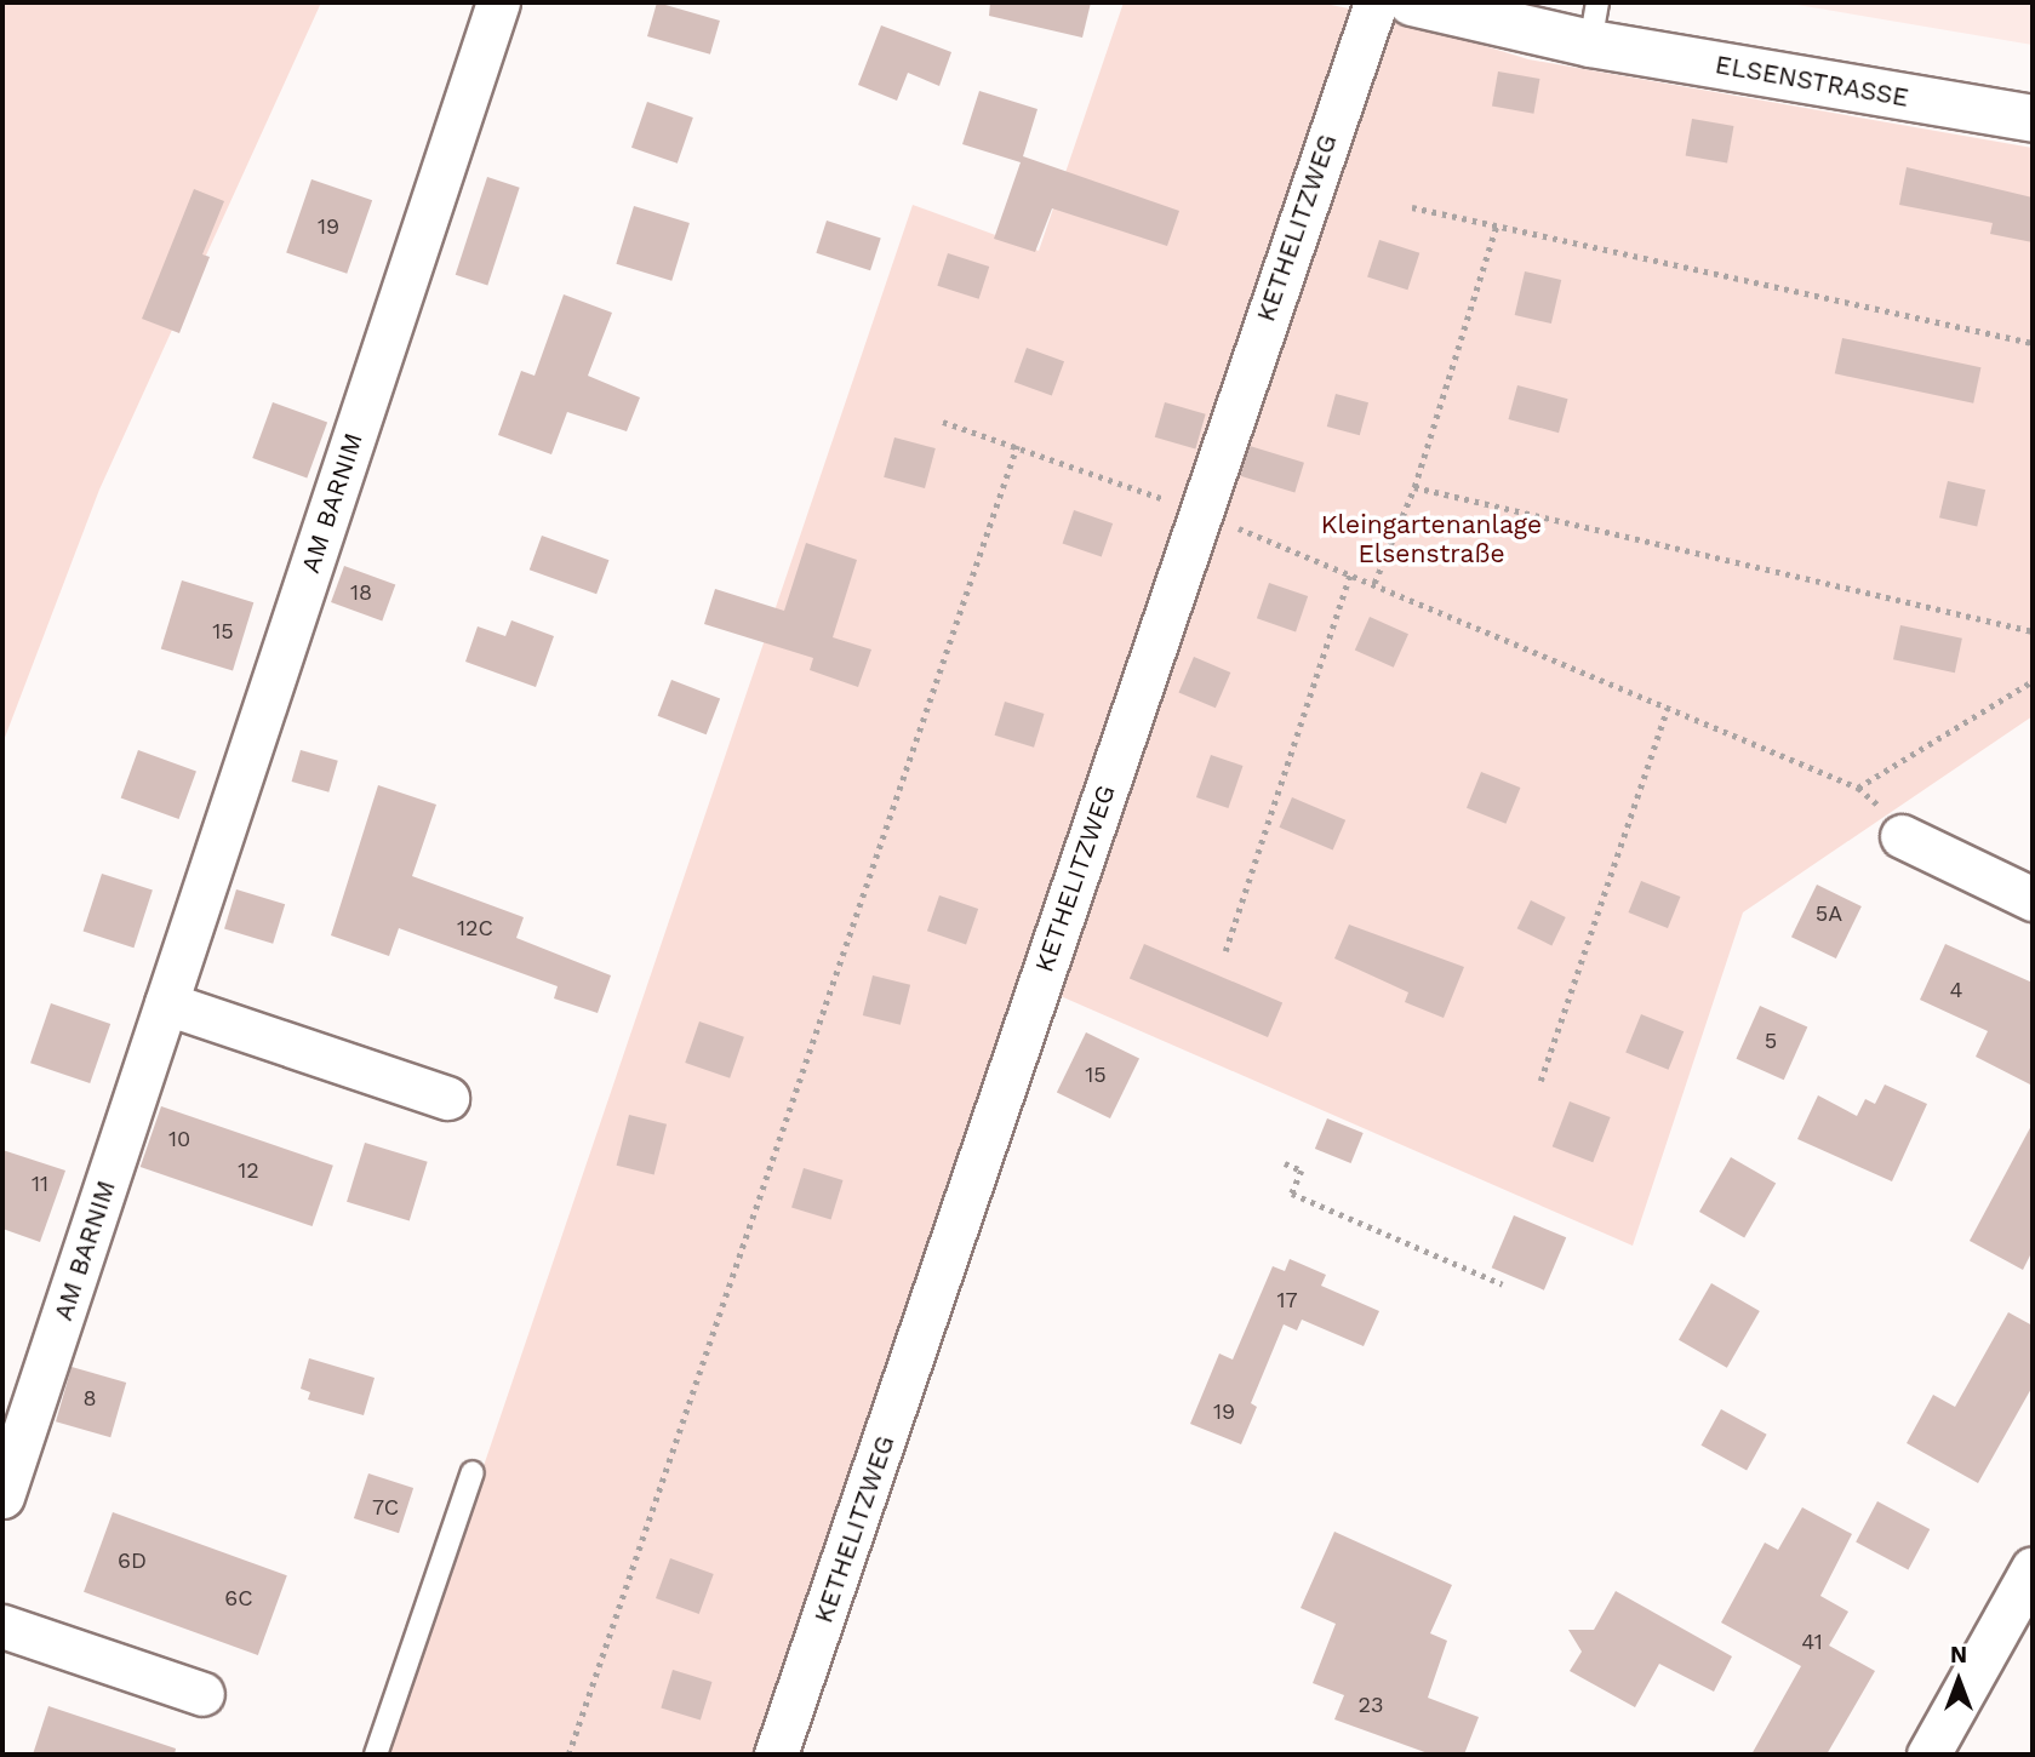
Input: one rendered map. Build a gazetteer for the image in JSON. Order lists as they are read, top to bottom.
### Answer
{
  "streets": {
    "street": ["ELSENSTRASSE", "KETHELITZWEG", "AM BARNIM"]
  },
  "parks": ["Kleingartenanlage Elsenstraße"],
  "house_numbers": [
    "19",
    "18",
    "15",
    "5A",
    "12C",
    "4",
    "5",
    "15",
    "10",
    "12",
    "11",
    "17",
    "8",
    "19",
    "7C",
    "6D",
    "6C",
    "41",
    "23"
  ],
  "north": "top"
}
